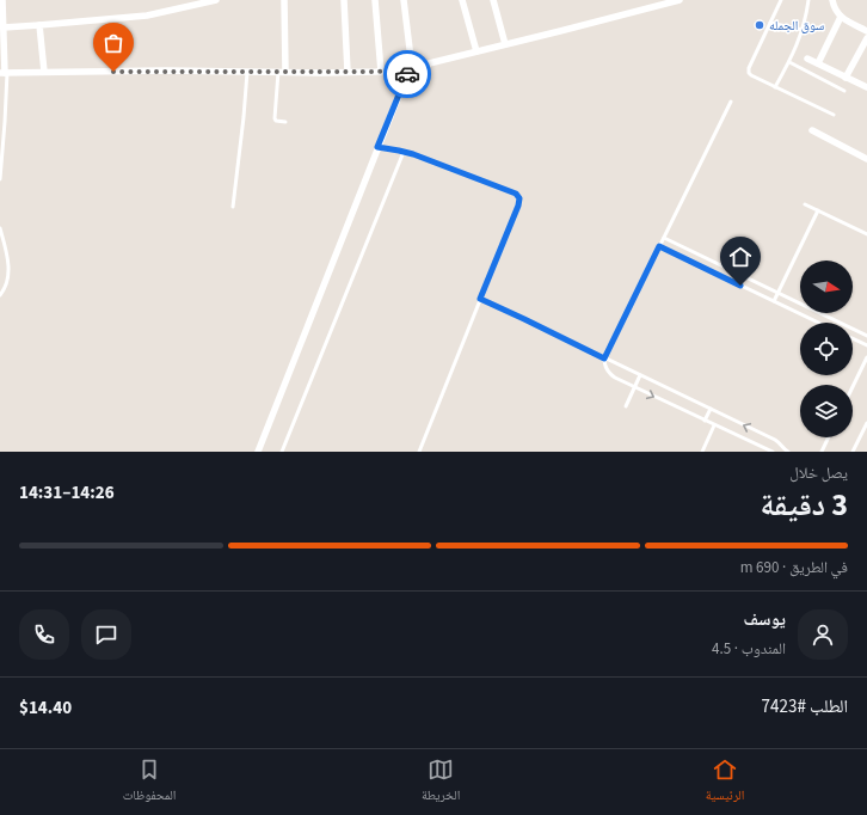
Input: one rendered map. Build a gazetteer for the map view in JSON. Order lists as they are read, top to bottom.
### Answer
{
  "places": ["سوق الجمله"],
  "north": "right",
  "page": {
    "heading": ["3 دقيقة", "يصل خلال", "14:26–14:31"],
    "panel": [
      "يوسف",
      "المندوب · 4.5",
      "الطلب #7423",
      "$14.40"
    ],
    "bar": "في الطريق · 690 m",
    "tabs": ["الرئيسية", "الخريطة", "المحفوظات"]
  }
}
